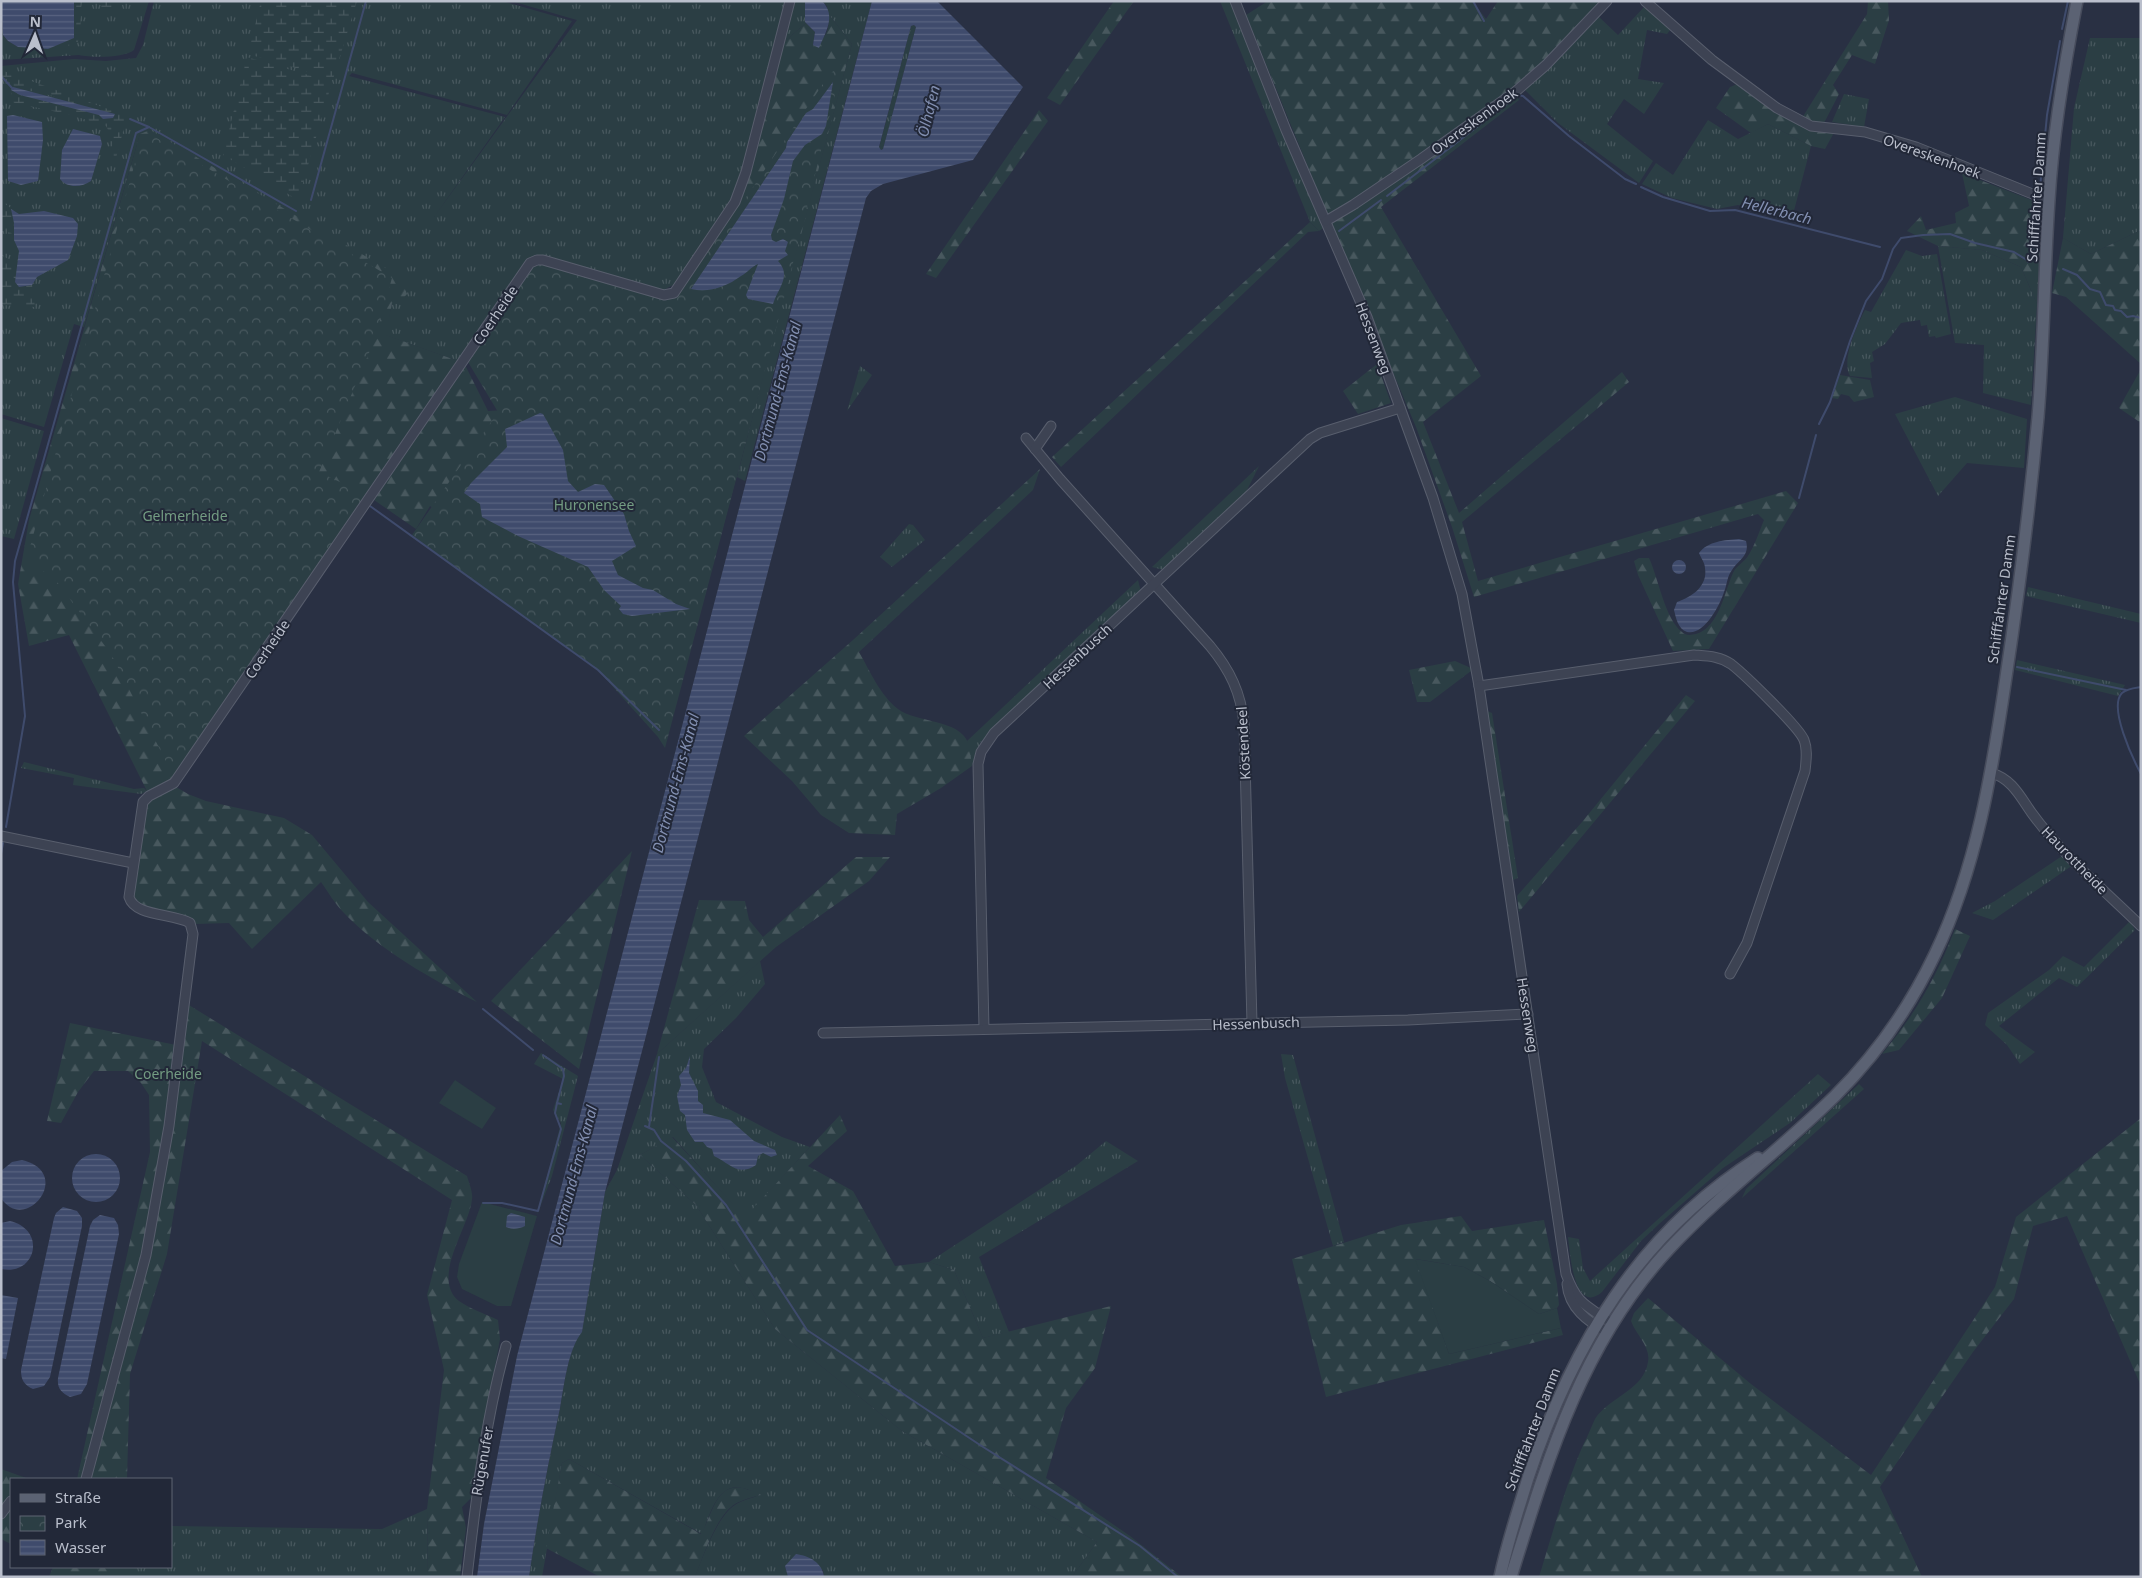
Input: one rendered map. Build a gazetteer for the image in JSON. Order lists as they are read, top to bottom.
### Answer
{
  "streets": {
    "main road": ["Schifffahrter Damm"],
    "street": [
      "Overeskenhoek",
      "Coerheide",
      "Hessenweg",
      "Hessenbusch",
      "Köstendeel",
      "Haurottheide",
      "Rügenufer"
    ]
  },
  "crossings": [
    ["Overeskenhoek", "Schifffahrter Damm"],
    ["Overeskenhoek", "Hessenweg"],
    ["Schifffahrter Damm", "Hessenweg"],
    ["Schifffahrter Damm", "Haurottheide"],
    ["Hessenweg", "Hessenbusch"],
    ["Hessenbusch", "Köstendeel"]
  ],
  "water": ["Ölhafen", "Hellerbach", "Dortmund-Ems-Kanal"],
  "parks": ["Huronensee", "Gelmerheide", "Coerheide"],
  "legend": ["Straße", "Park", "Wasser"],
  "north": "top"
}
